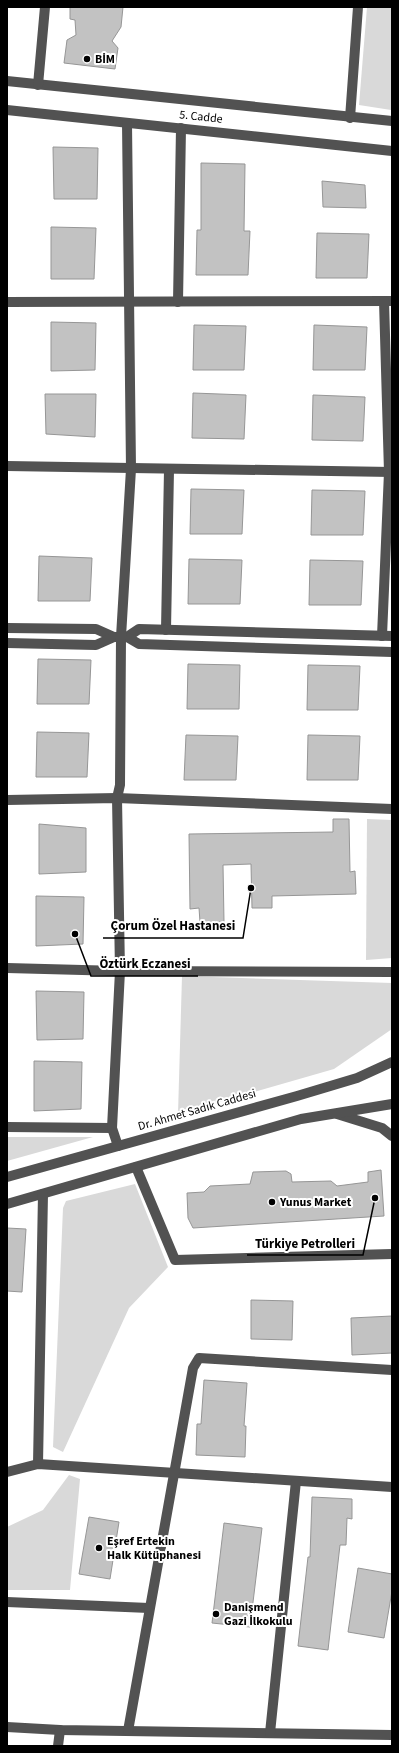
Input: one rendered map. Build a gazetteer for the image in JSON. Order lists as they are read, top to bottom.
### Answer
{
  "streets": {
    "street": ["5. Cadde", "Dr. Ahmet Sadık Caddesi"]
  },
  "places": [
    "BİM",
    "Çorum Özel Hastanesi",
    "Öztürk Eczanesi",
    "Türkiye Petrolleri",
    "Yunus Market",
    "Eşref Ertekin Halk Kütüphanesi",
    "Danişmend Gazi İlkokulu"
  ]
}
